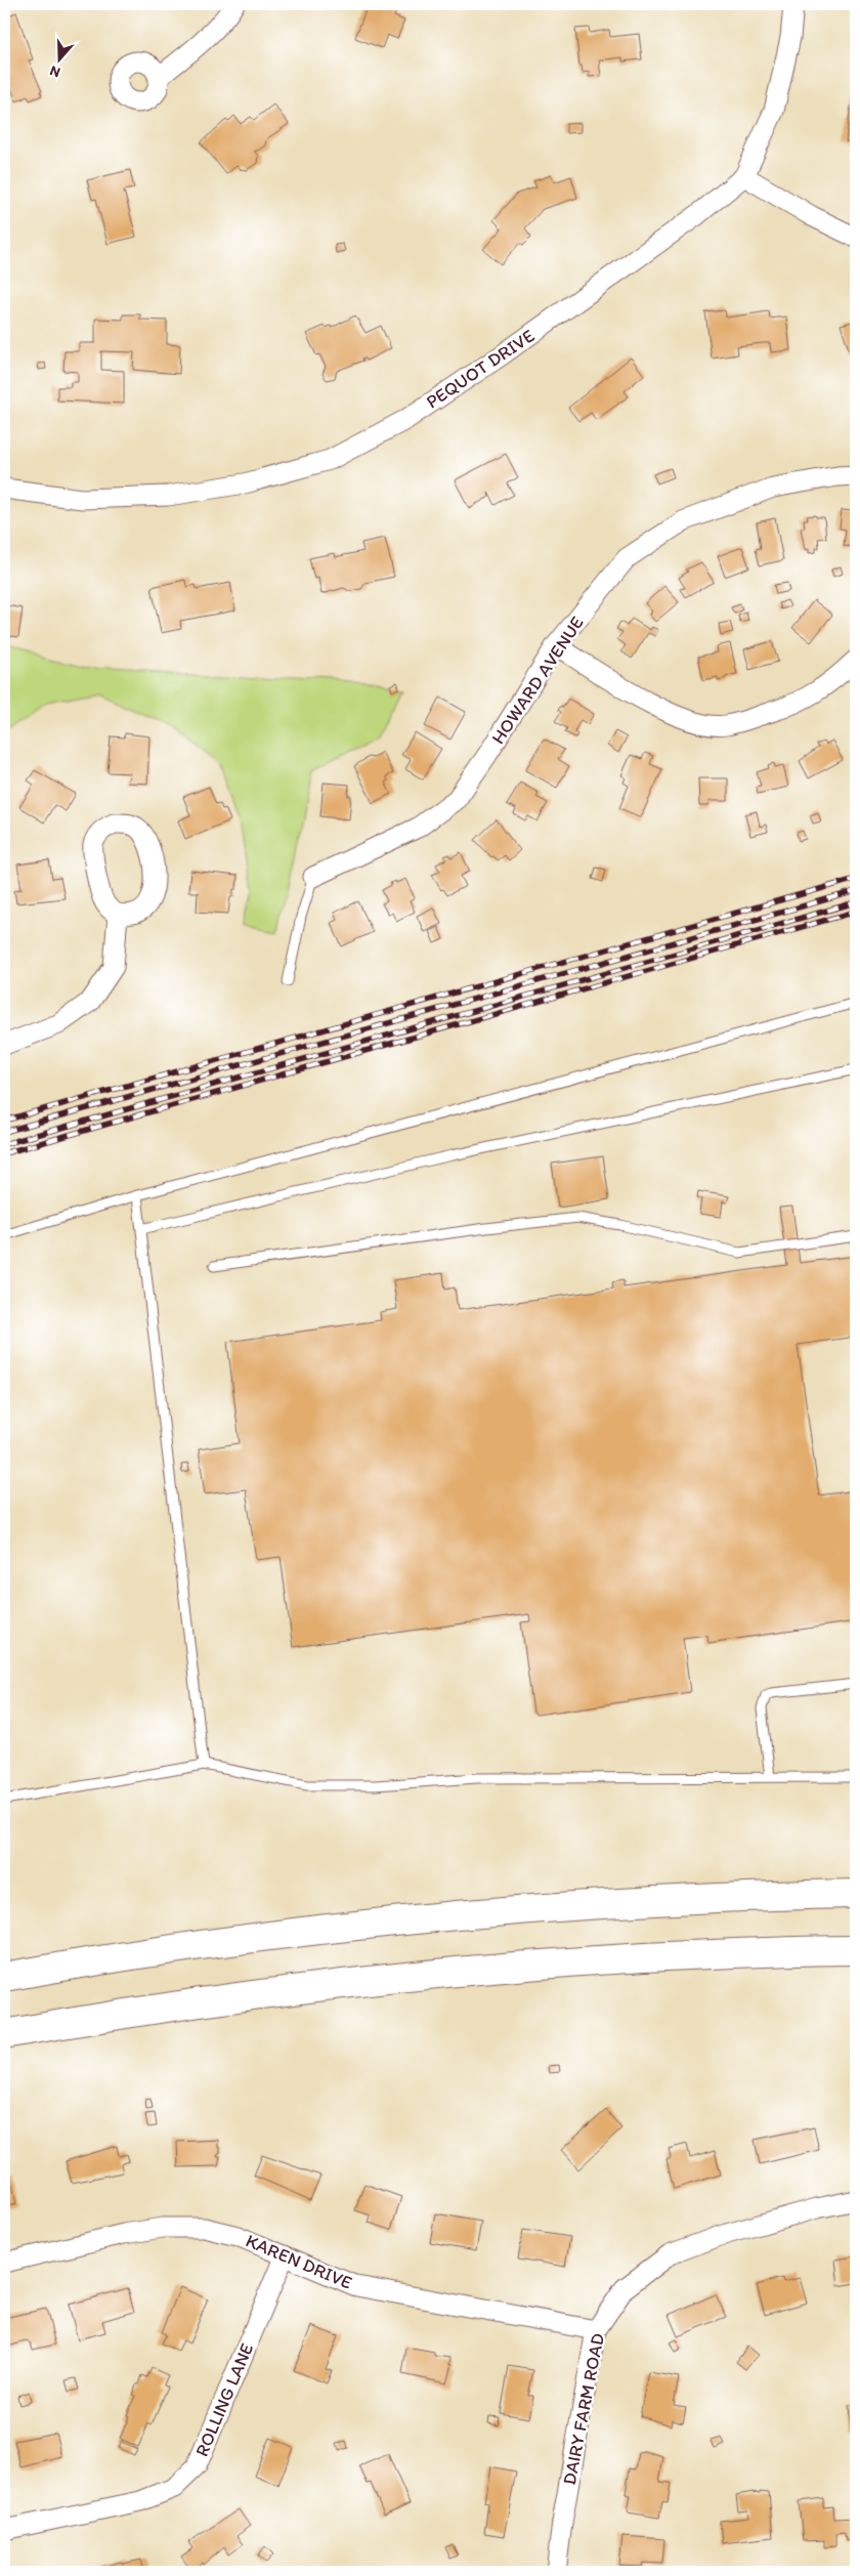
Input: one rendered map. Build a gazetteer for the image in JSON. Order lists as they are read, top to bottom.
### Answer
{
  "streets": {
    "street": [
      "PEQUOT DRIVE",
      "HOWARD AVENUE",
      "KAREN DRIVE",
      "ROLLING LANE",
      "DAIRY FARM ROAD"
    ]
  },
  "crossings": [
    ["KAREN DRIVE", "ROLLING LANE"],
    ["KAREN DRIVE", "DAIRY FARM ROAD"]
  ],
  "north": "bottom"
}
